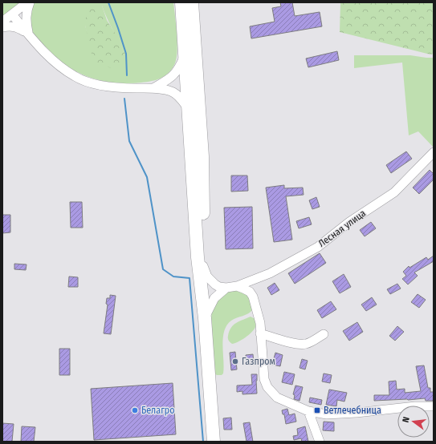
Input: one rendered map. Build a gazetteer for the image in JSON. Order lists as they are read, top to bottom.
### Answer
{
  "streets": {
    "street": ["Лесная улица"]
  },
  "places": {
    "other": ["Газпром", "Белагро"],
    "transit": ["Ветлечебница"]
  },
  "north": "left"
}
